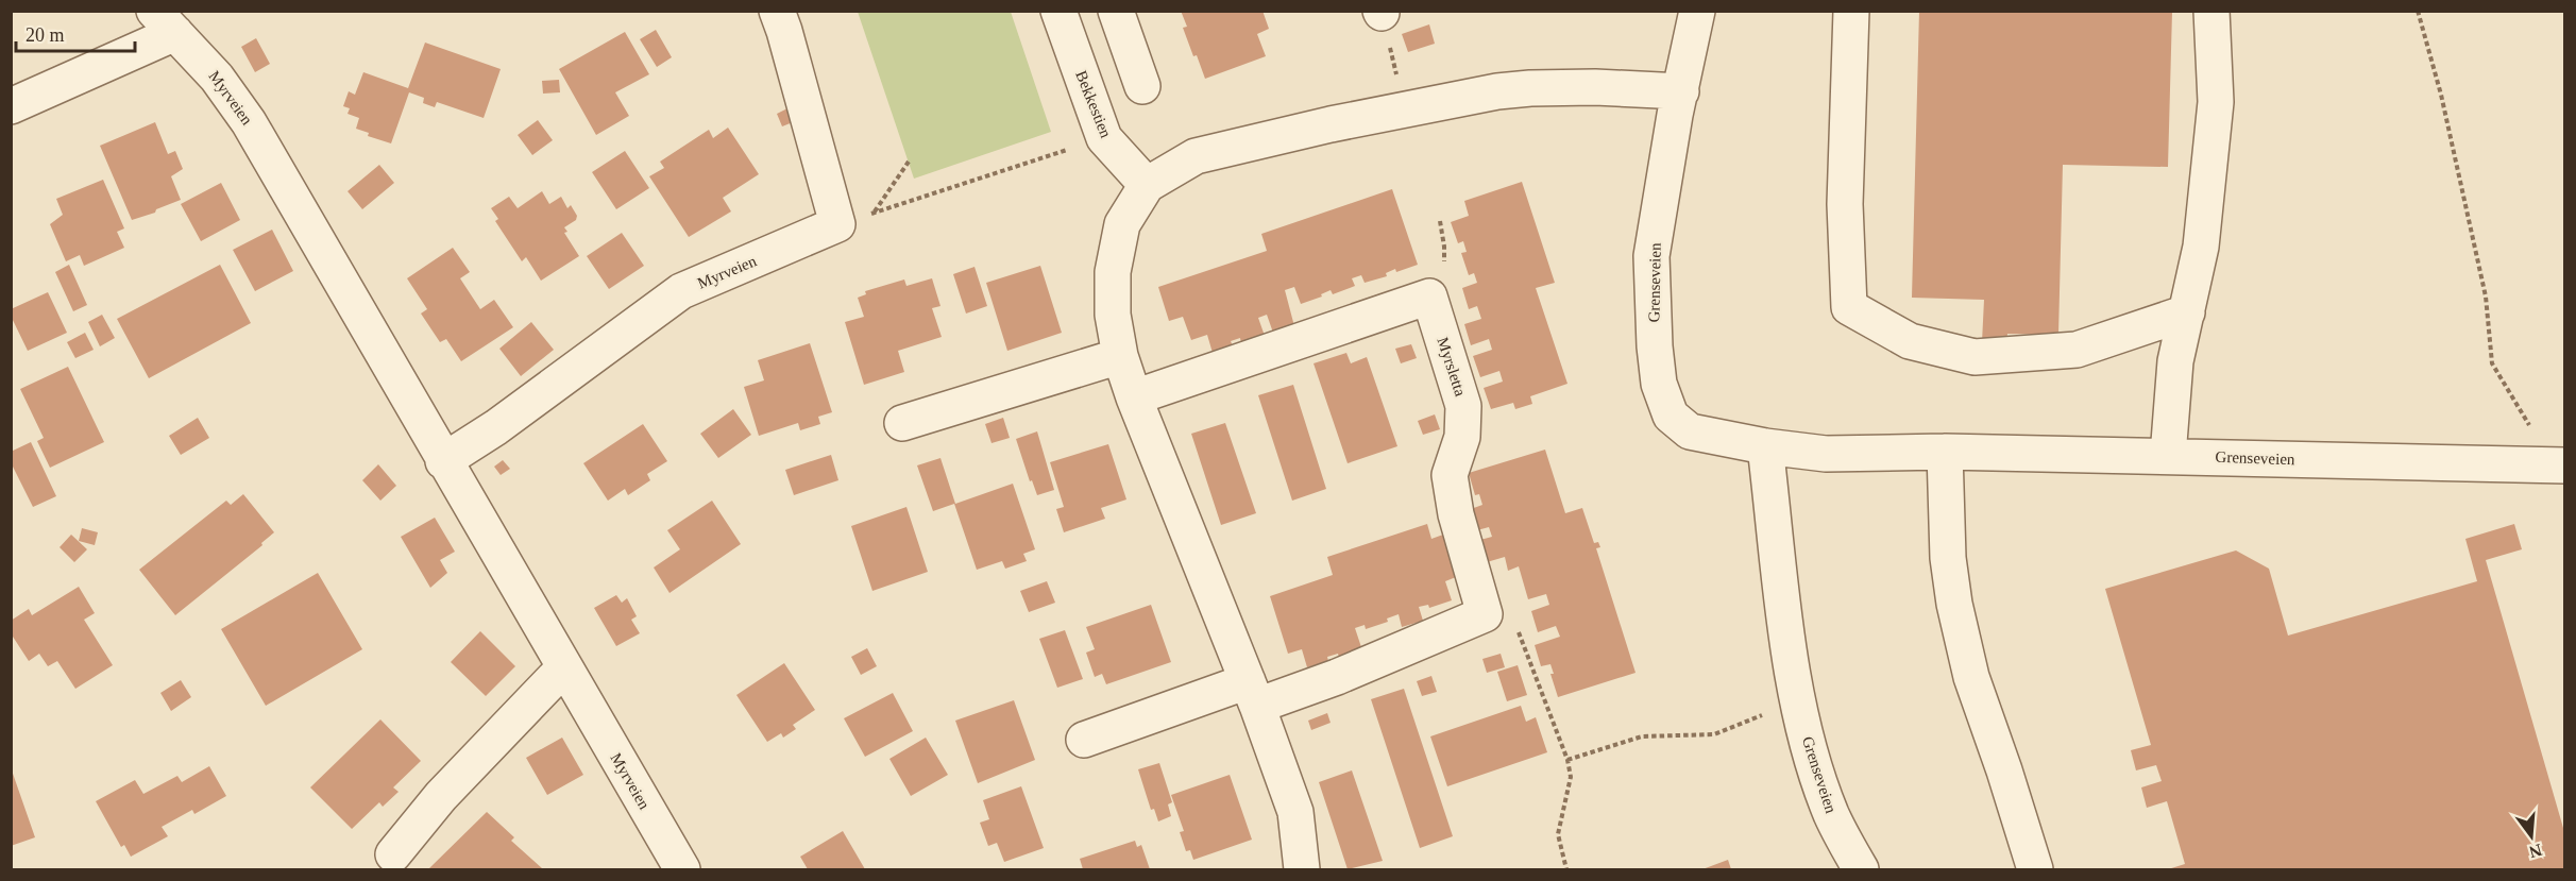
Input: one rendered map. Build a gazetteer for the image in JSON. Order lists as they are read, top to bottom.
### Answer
{
  "streets": {
    "street": [
      "Myrveien",
      "Bekkestien",
      "Grenseveien",
      "Myrsletta"
    ]
  },
  "scale_bar": "20 m",
  "north": "bottom"
}
